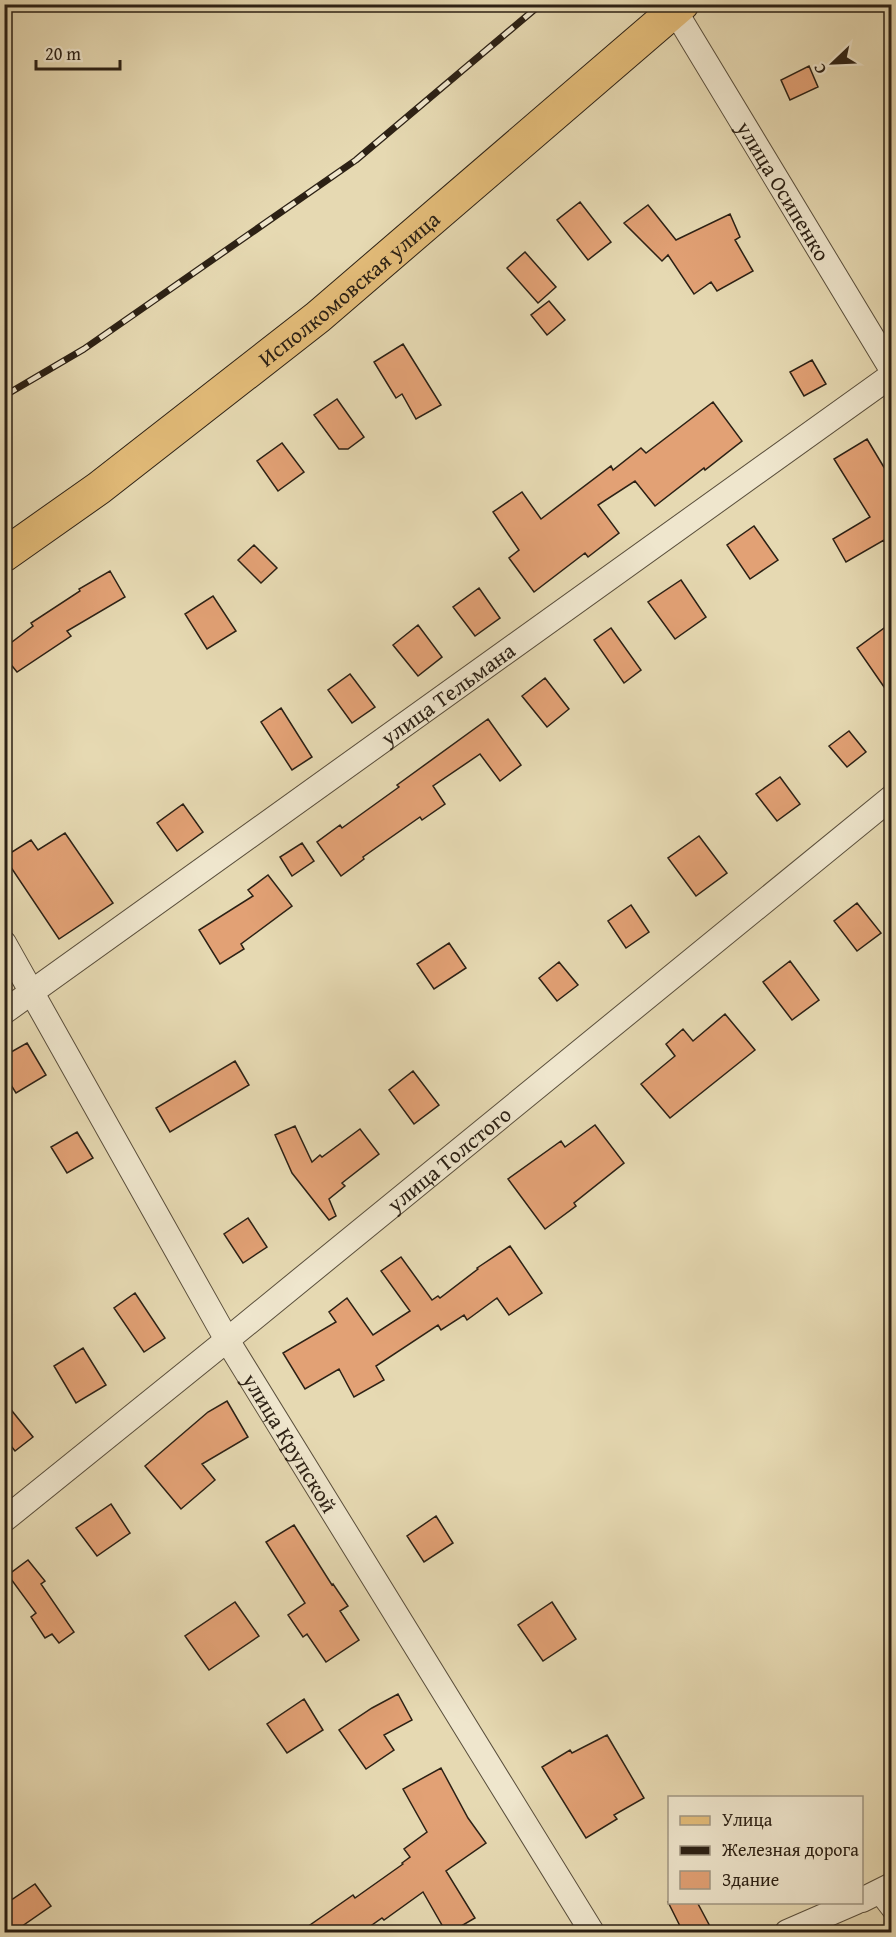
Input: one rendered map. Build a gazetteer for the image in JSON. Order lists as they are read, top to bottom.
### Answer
{
  "streets": {
    "main road": ["Исполкомовская улица"],
    "street": [
      "улица Осипенко",
      "улица Тельмана",
      "улица Толстого",
      "улица Крупской"
    ]
  },
  "crossings": [
    ["улица Осипенко", "Исполкомовская улица"],
    ["улица Тельмана", "улица Крупской"],
    ["улица Толстого", "улица Крупской"]
  ],
  "legend": ["Улица", "Железная дорога", "Здание"],
  "scale_bar": "20 m",
  "north": "bottom left"
}
